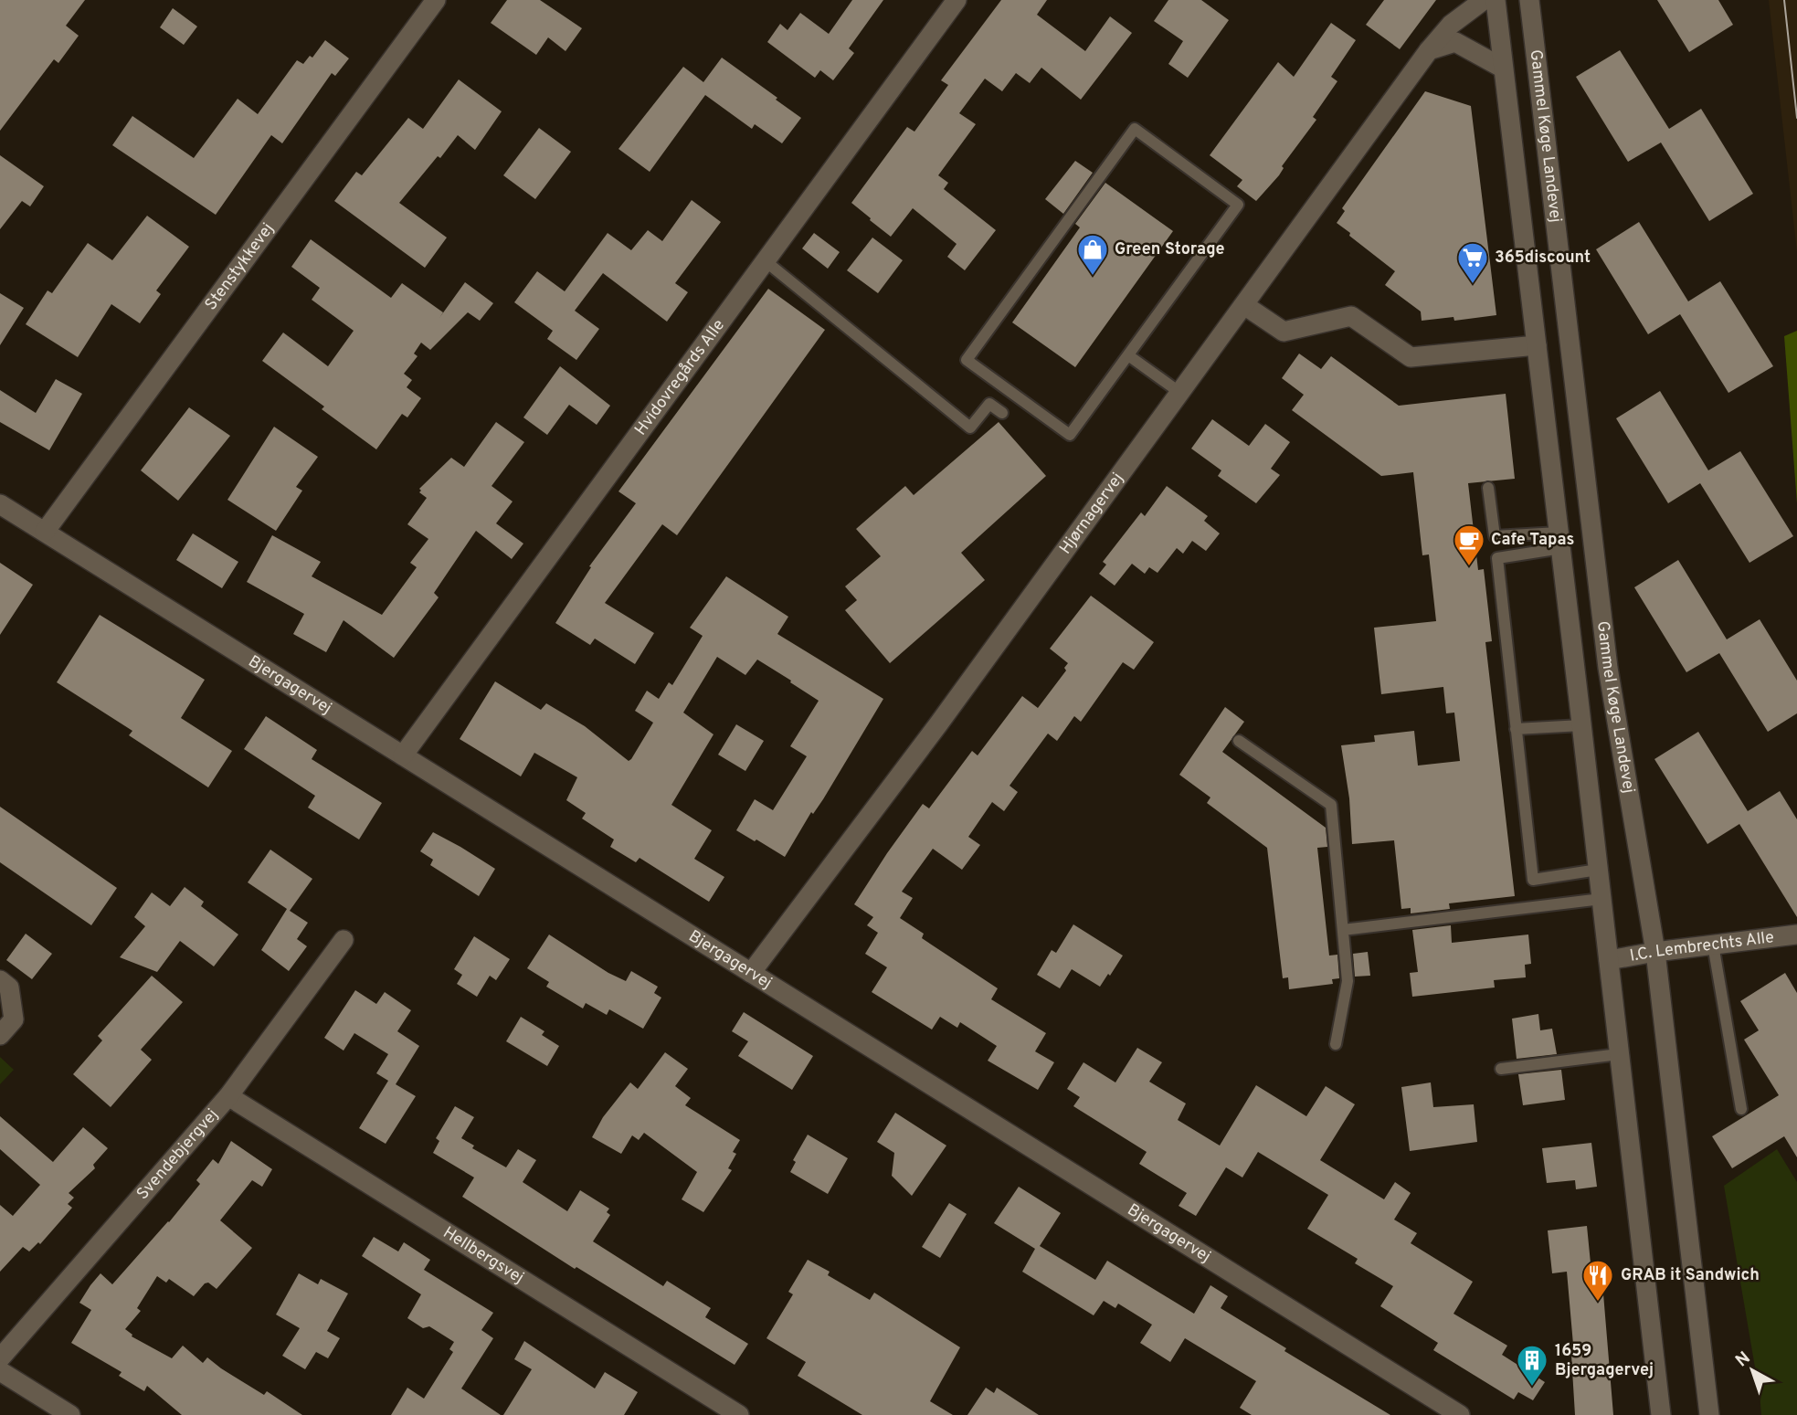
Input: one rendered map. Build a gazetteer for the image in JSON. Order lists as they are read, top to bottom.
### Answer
{
  "streets": {
    "street": [
      "Gammel Køge Landevej",
      "Stenstykkevej",
      "Hvidovregårds Alle",
      "Hjørnagervej",
      "Bjergagervej",
      "I.C. Lembrechts Alle",
      "Svendebjergvej",
      "Hellbergsvej"
    ]
  },
  "crossings": [
    ["Gammel Køge Landevej", "I.C. Lembrechts Alle"],
    ["Stenstykkevej", "Bjergagervej"],
    ["Hvidovregårds Alle", "Bjergagervej"],
    ["Hjørnagervej", "Bjergagervej"],
    ["Svendebjergvej", "Hellbergsvej"]
  ],
  "places": {
    "shop": ["Green Storage"],
    "supermarket": ["365discount"],
    "cafe": ["Cafe Tapas"],
    "restaurant": ["GRAB it Sandwich"],
    "building": ["1659 Bjergagervej"]
  },
  "north": "top left"
}
